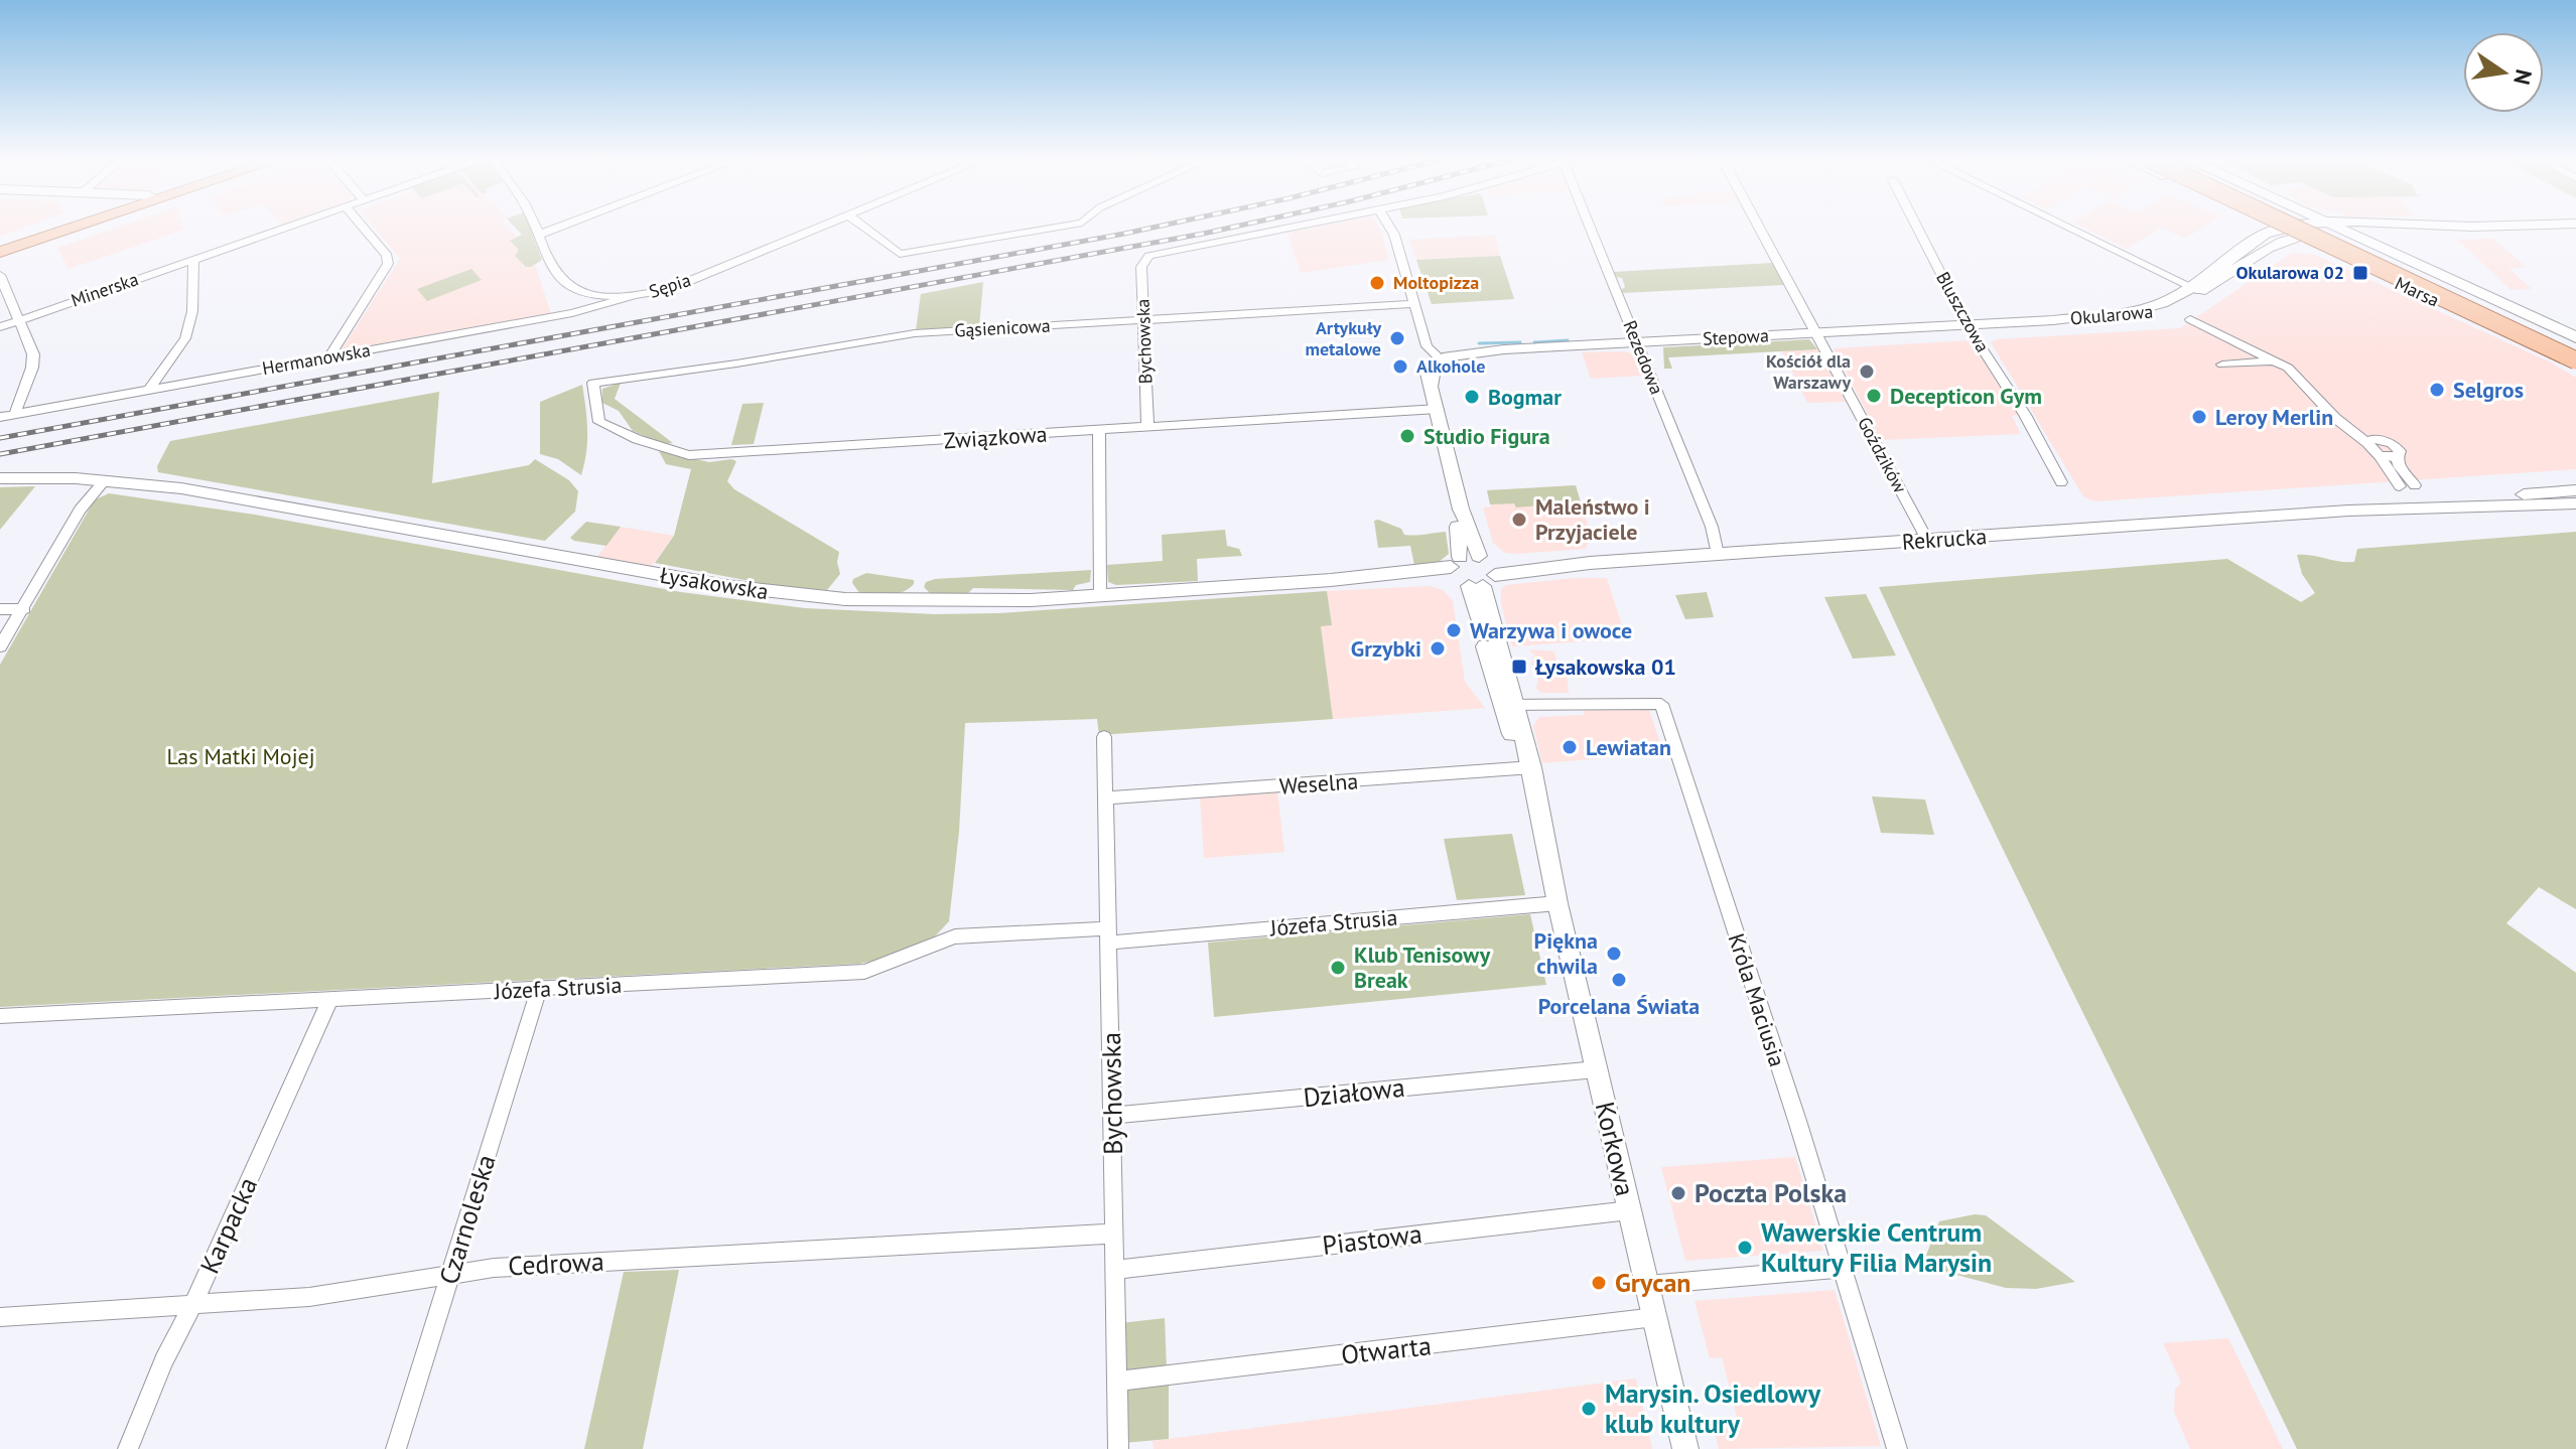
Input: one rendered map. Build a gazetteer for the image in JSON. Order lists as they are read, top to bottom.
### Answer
{
  "streets": {
    "main road": ["Marsa"],
    "street": [
      "Sępia",
      "Minerska",
      "Bluszczowa",
      "Okularowa",
      "Gąsienicowa",
      "Stepowa",
      "Bychowska",
      "Rezedowa",
      "Hermanowska",
      "Związkowa",
      "Goździków",
      "Rekrucka",
      "Łysakowska",
      "Weselna",
      "Józefa Strusia",
      "Króla Maciusia",
      "Działowa",
      "Korkowa",
      "Czarnoleska",
      "Karpacka",
      "Piastowa",
      "Cedrowa",
      "Otwarta"
    ]
  },
  "crossings": [
    ["Sępia", "Hermanowska"],
    ["Marsa", "Okularowa"],
    ["Bluszczowa", "Okularowa"],
    ["Bluszczowa", "Stepowa"],
    ["Okularowa", "Stepowa"],
    ["Gąsienicowa", "Bychowska"],
    ["Gąsienicowa", "Związkowa"],
    ["Stepowa", "Rezedowa"],
    ["Stepowa", "Goździków"],
    ["Stepowa", "Korkowa"],
    ["Bychowska", "Związkowa"],
    ["Bychowska", "Weselna"],
    ["Bychowska", "Józefa Strusia"],
    ["Bychowska", "Działowa"],
    ["Bychowska", "Piastowa"],
    ["Bychowska", "Cedrowa"],
    ["Bychowska", "Otwarta"],
    ["Rezedowa", "Rekrucka"],
    ["Związkowa", "Korkowa"],
    ["Goździków", "Rekrucka"],
    ["Rekrucka", "Łysakowska"],
    ["Rekrucka", "Korkowa"],
    ["Łysakowska", "Korkowa"],
    ["Weselna", "Korkowa"],
    ["Józefa Strusia", "Korkowa"],
    ["Józefa Strusia", "Czarnoleska"],
    ["Józefa Strusia", "Karpacka"],
    ["Króla Maciusia", "Korkowa"],
    ["Działowa", "Korkowa"],
    ["Korkowa", "Piastowa"],
    ["Korkowa", "Otwarta"],
    ["Czarnoleska", "Cedrowa"],
    ["Karpacka", "Cedrowa"]
  ],
  "parks": ["Las Matki Mojej"],
  "places": {
    "transit": ["Okularowa 02", "Łysakowska 01"],
    "other": [
      "Moltopizza",
      "Artykuły metalowe",
      "Alkohole",
      "Kościół dla Warszawy",
      "Selgros",
      "Decepticon Gym",
      "Bogmar",
      "Leroy Merlin",
      "Studio Figura",
      "Maleństwo i Przyjaciele",
      "Warzywa i owoce",
      "Grzybki",
      "Lewiatan",
      "Piękna chwila",
      "Klub Tenisowy Break",
      "Porcelana Świata",
      "Poczta Polska",
      "Wawerskie Centrum Kultury Filia Marysin",
      "Grycan",
      "Marysin. Osiedlowy klub kultury"
    ]
  },
  "north": "right"
}
